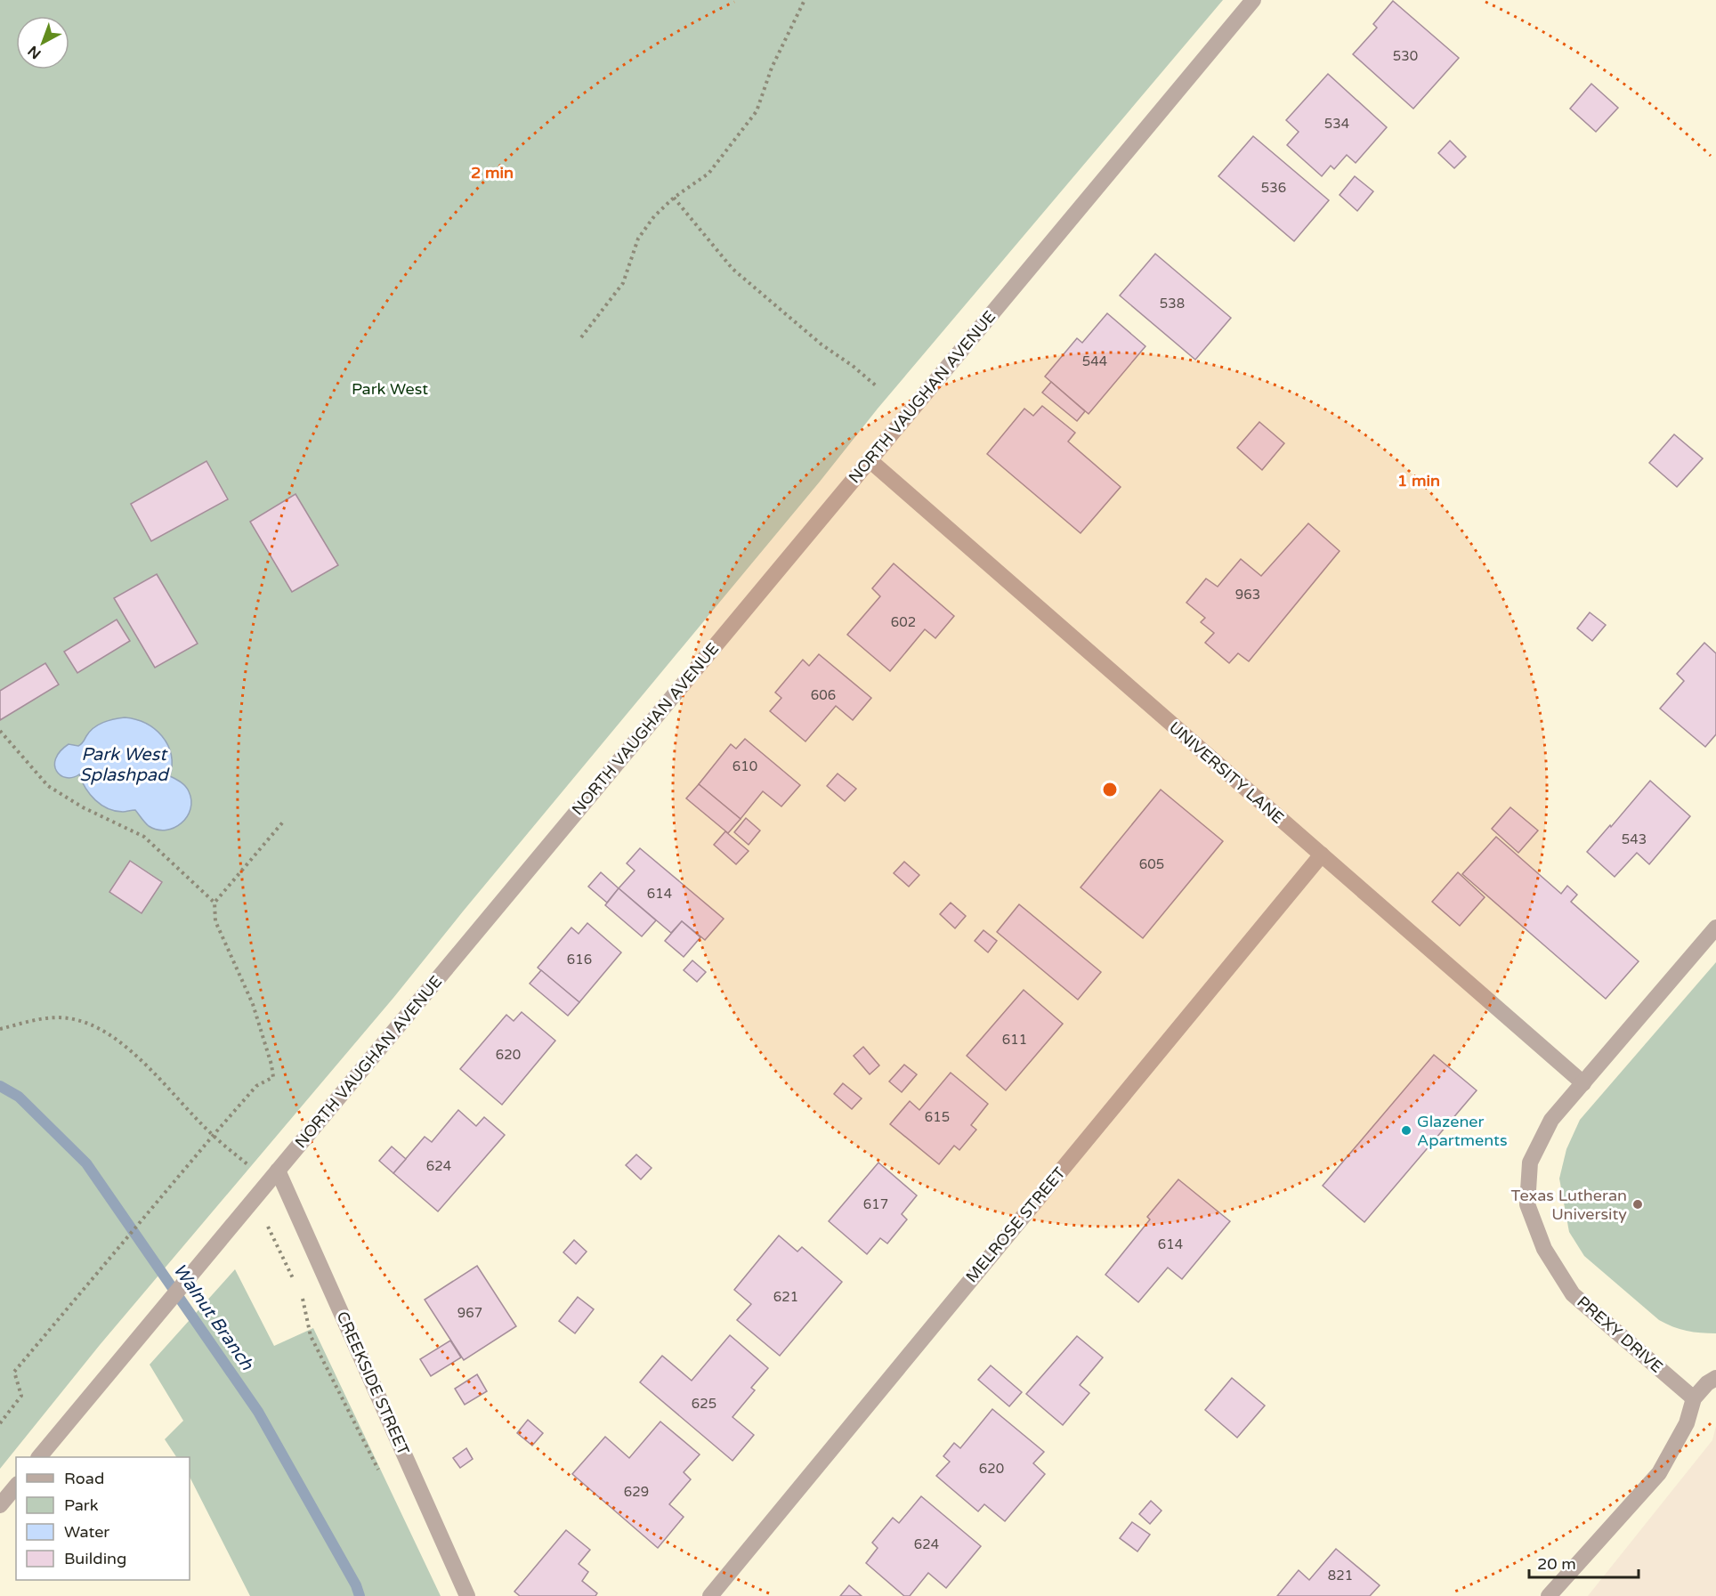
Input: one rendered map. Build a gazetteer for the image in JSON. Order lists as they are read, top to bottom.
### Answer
{
  "streets": {
    "street": [
      "NORTH VAUGHAN AVENUE",
      "UNIVERSITY LANE",
      "MELROSE STREET",
      "PREXY DRIVE",
      "CREEKSIDE STREET"
    ]
  },
  "crossings": [
    ["NORTH VAUGHAN AVENUE", "UNIVERSITY LANE"],
    ["NORTH VAUGHAN AVENUE", "CREEKSIDE STREET"],
    ["UNIVERSITY LANE", "MELROSE STREET"],
    ["UNIVERSITY LANE", "PREXY DRIVE"]
  ],
  "water": ["Park West Splashpad", "Walnut Branch"],
  "parks": ["Park West"],
  "places": ["Glazener Apartments", "Texas Lutheran University"],
  "house_numbers": [
    "530",
    "534",
    "536",
    "538",
    "544",
    "963",
    "602",
    "606",
    "610",
    "543",
    "605",
    "614",
    "616",
    "611",
    "620",
    "615",
    "624",
    "617",
    "614",
    "621",
    "967",
    "625",
    "620",
    "629",
    "624",
    "821"
  ],
  "legend": [
    "Road",
    "Park",
    "Water",
    "Building"
  ],
  "scale_bar": "20 m",
  "north": "bottom left",
  "rings": ["2 min", "1 min"]
}
